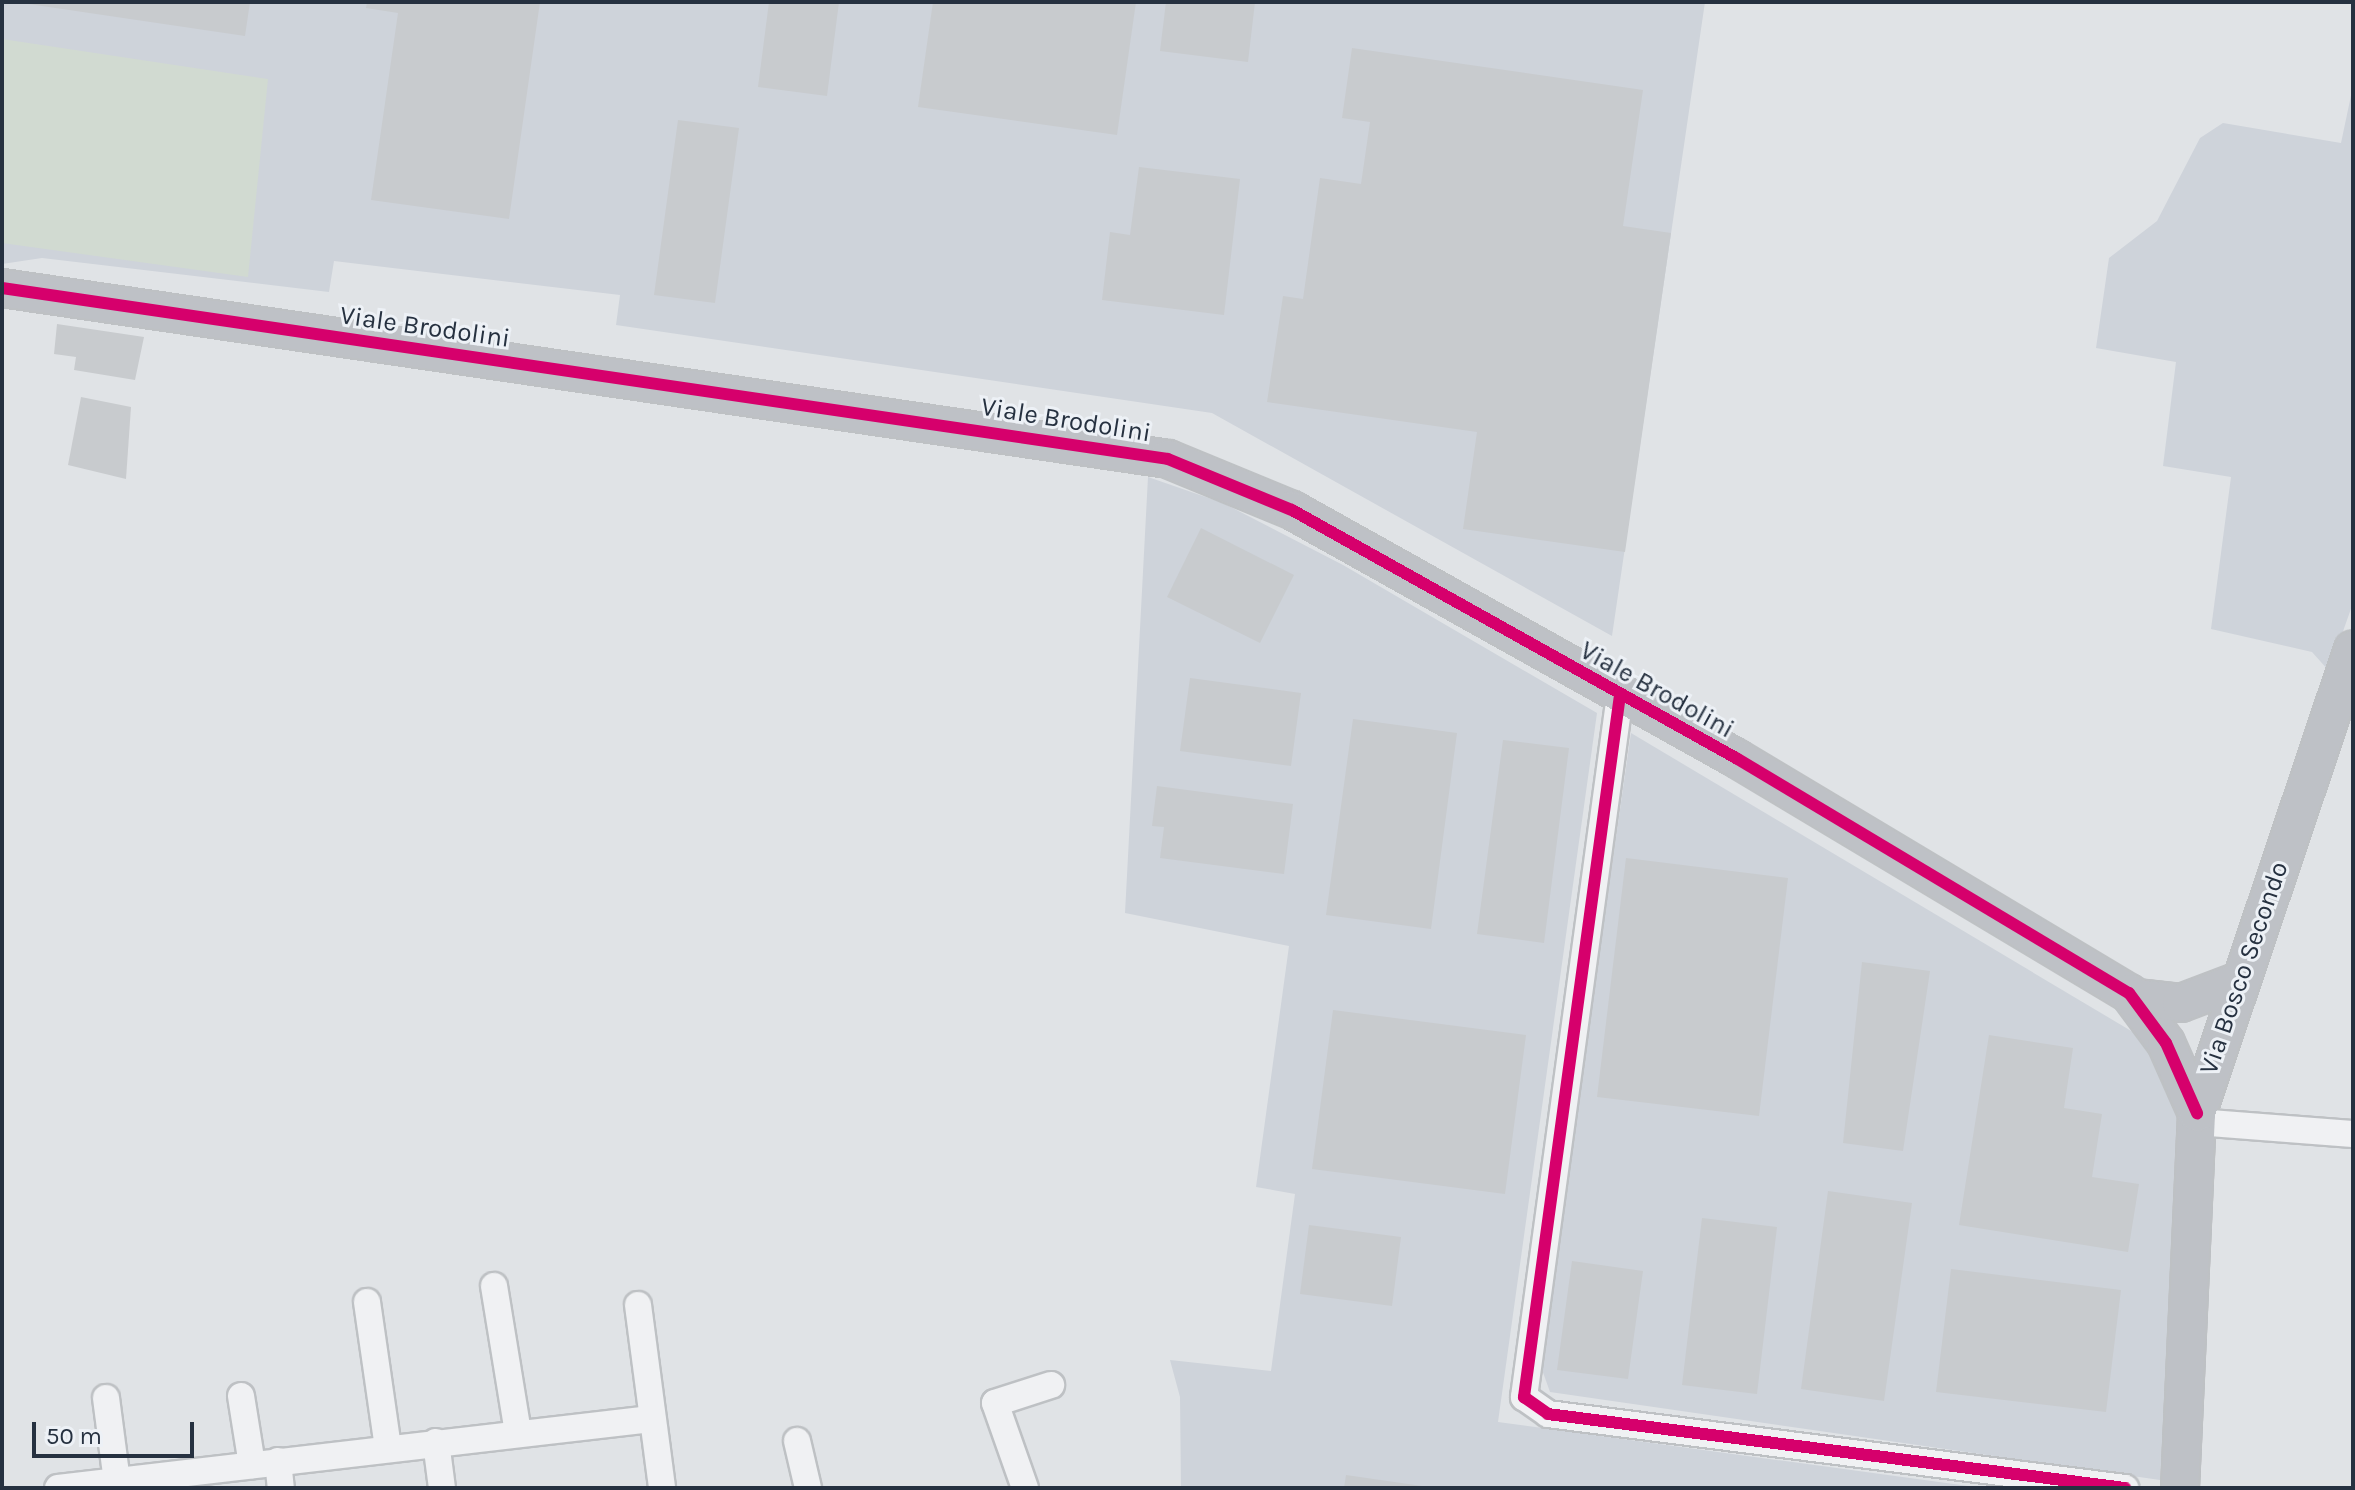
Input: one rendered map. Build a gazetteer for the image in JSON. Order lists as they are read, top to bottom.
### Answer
{
  "streets": {
    "street": ["Viale Brodolini", "Via Bosco Secondo"]
  },
  "scale_bar": "50 m"
}
